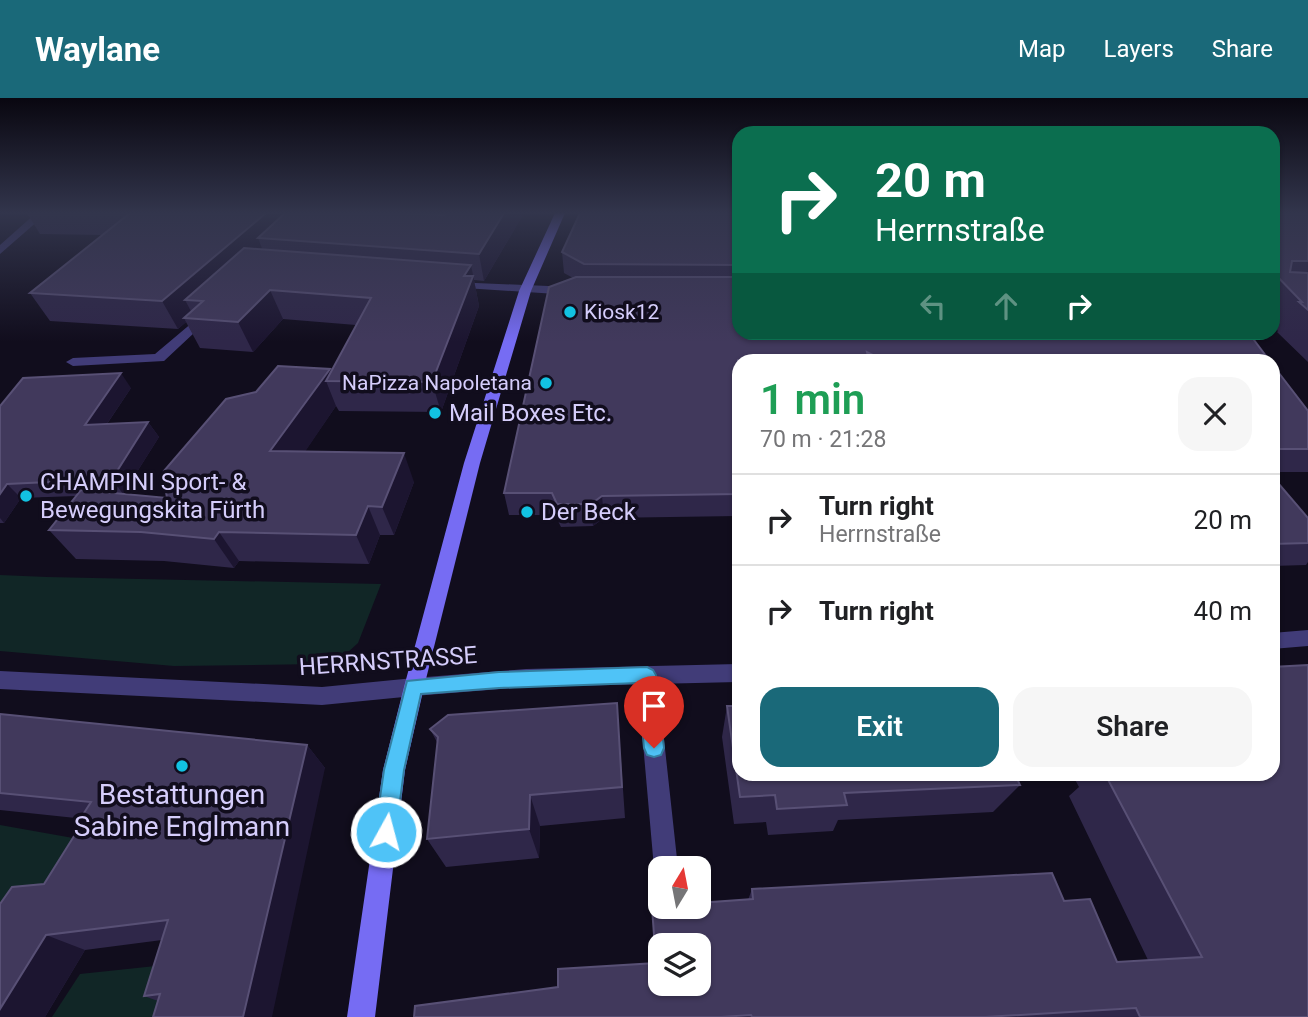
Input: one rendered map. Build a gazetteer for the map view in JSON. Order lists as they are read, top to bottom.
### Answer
{
  "streets": {
    "street": ["HERRNSTRASSE"]
  },
  "places": [
    "Kiosk12",
    "NaPizza Napoletana",
    "Mail Boxes Etc.",
    "CHAMPINI Sport- & Bewegungskita Fürth",
    "Der Beck",
    "Bestattungen Sabine Englmann"
  ],
  "north": "top",
  "page": {
    "header": "Waylane",
    "nav": ["Map", "Layers", "Share"],
    "turn": ["20 m", "Herrnstraße"],
    "heading": ["1 min", "70 m · 21:28"],
    "list": [
      {
        "name": "Turn right",
        "note": "Herrnstraße",
        "value": "20 m"
      },
      {
        "name": "Turn right",
        "value": "40 m"
      }
    ],
    "buttons": ["Exit", "Share"]
  }
}
